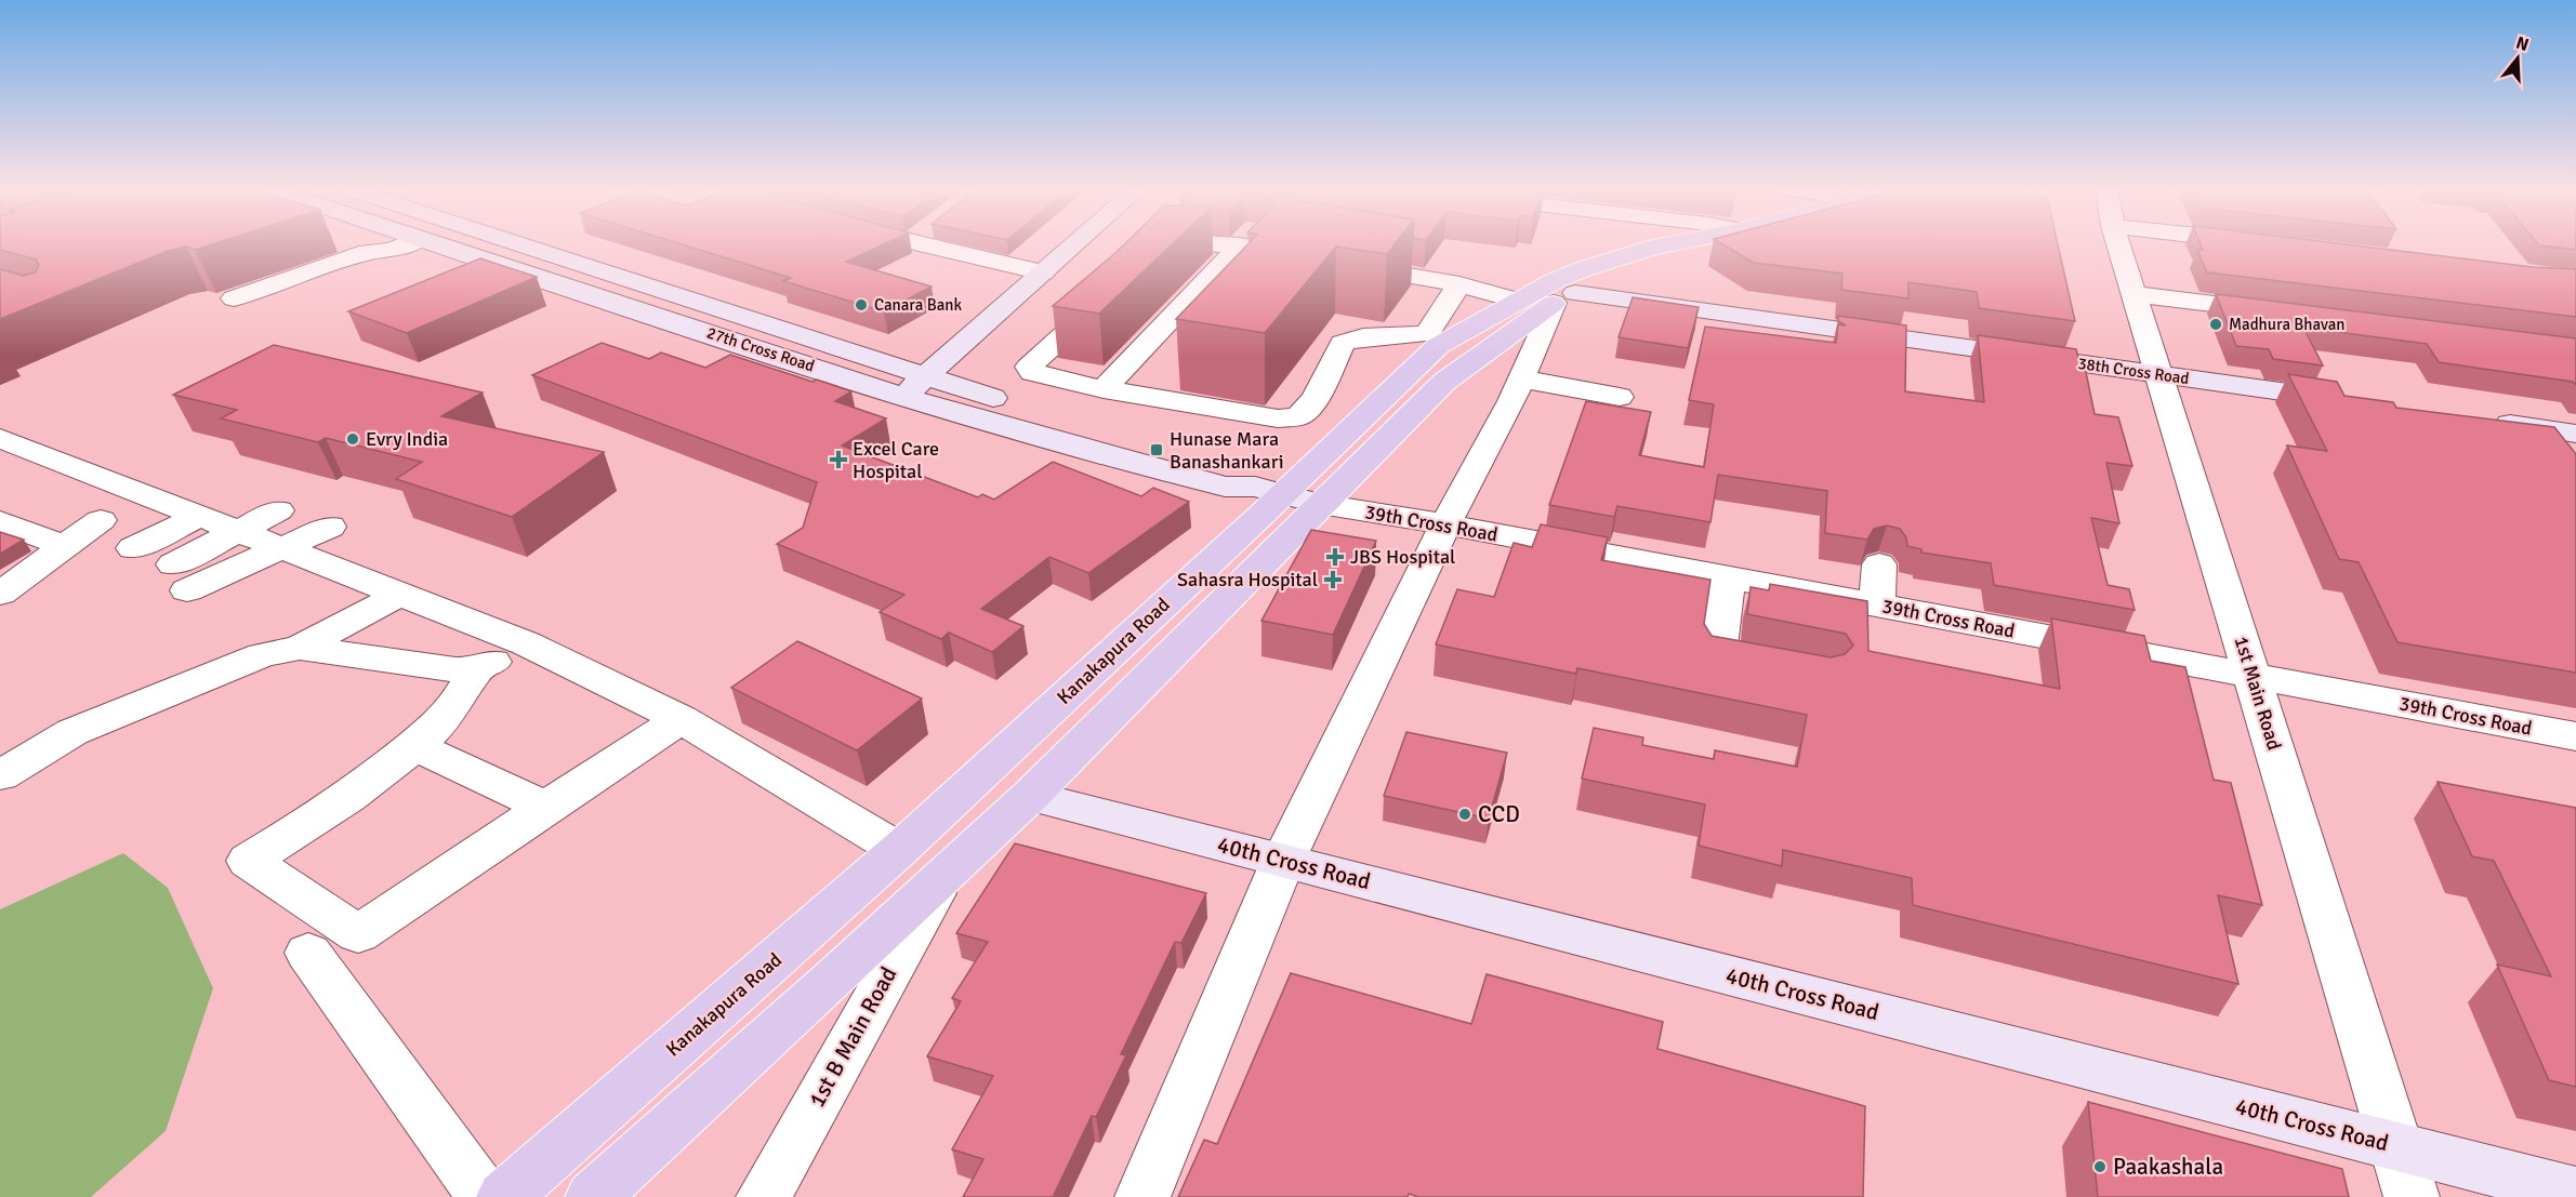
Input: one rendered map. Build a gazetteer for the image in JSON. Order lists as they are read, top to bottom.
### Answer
{
  "streets": {
    "main road": [
      "27th Cross Road",
      "38th Cross Road",
      "Kanakapura Road",
      "40th Cross Road"
    ],
    "street": ["39th Cross Road", "1st Main Road", "1st B Main Road"]
  },
  "crossings": [
    ["27th Cross Road", "39th Cross Road"],
    ["27th Cross Road", "Kanakapura Road"],
    ["38th Cross Road", "Kanakapura Road"],
    ["38th Cross Road", "1st Main Road"],
    ["39th Cross Road", "Kanakapura Road"],
    ["39th Cross Road", "1st Main Road"],
    ["Kanakapura Road", "40th Cross Road"],
    ["Kanakapura Road", "1st B Main Road"],
    ["1st Main Road", "40th Cross Road"]
  ],
  "places": {
    "other": [
      "Canara Bank",
      "Madhura Bhavan",
      "Evry India",
      "CCD",
      "Paakashala"
    ],
    "transit": ["Hunase Mara Banashankari"],
    "health": ["Excel Care Hospital", "JBS Hospital", "Sahasra Hospital"]
  },
  "north": "top"
}
